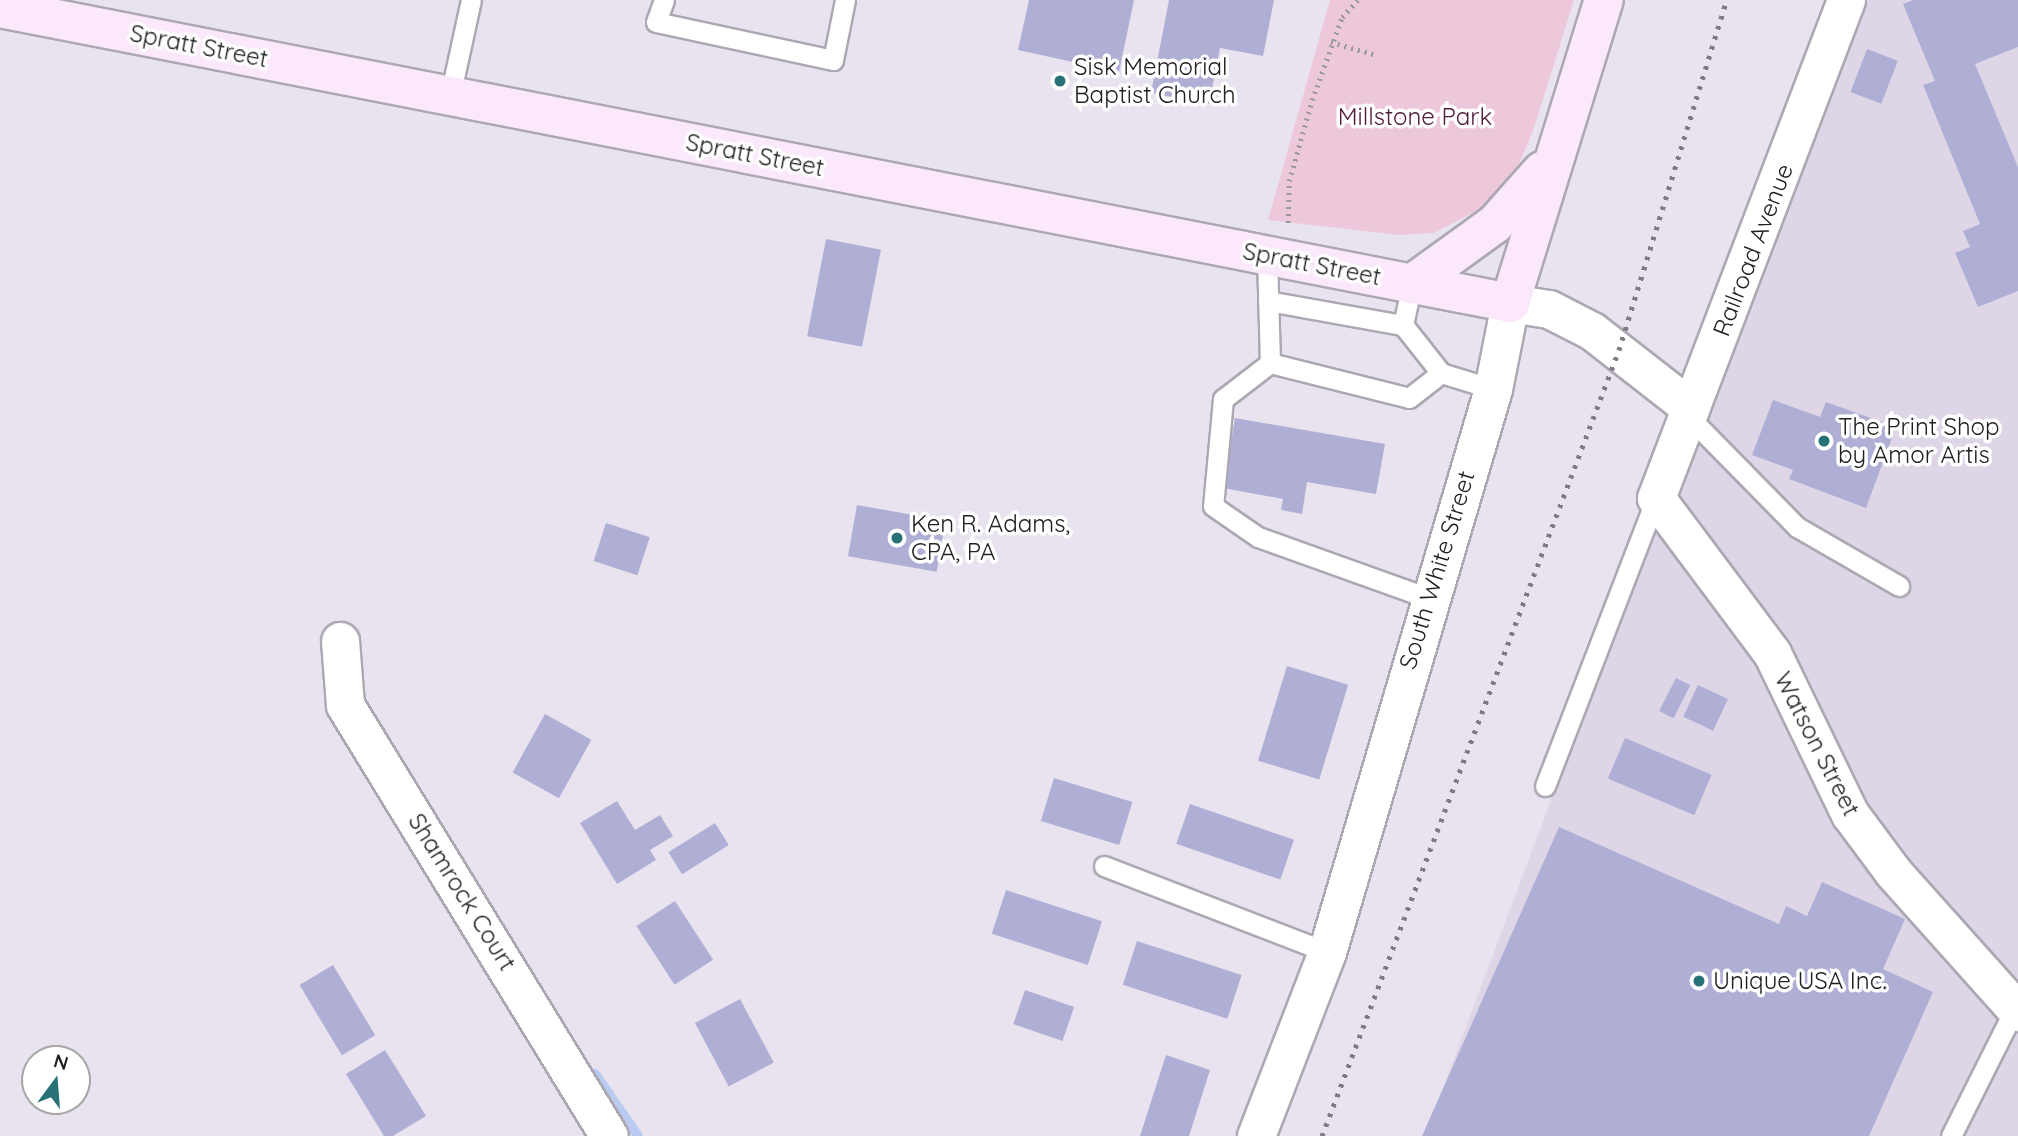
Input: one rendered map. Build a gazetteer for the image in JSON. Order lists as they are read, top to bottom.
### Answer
{
  "streets": {
    "main road": ["Spratt Street", "South White Street"],
    "street": ["Railroad Avenue", "Watson Street", "Shamrock Court"]
  },
  "crossings": [
    ["Spratt Street", "South White Street"],
    ["Railroad Avenue", "Watson Street"]
  ],
  "parks": ["Millstone Park"],
  "places": [
    "Sisk Memorial Baptist Church",
    "The Print Shop by Amor Artis",
    "Ken R. Adams, CPA, PA",
    "Unique USA Inc."
  ],
  "north": "top"
}
